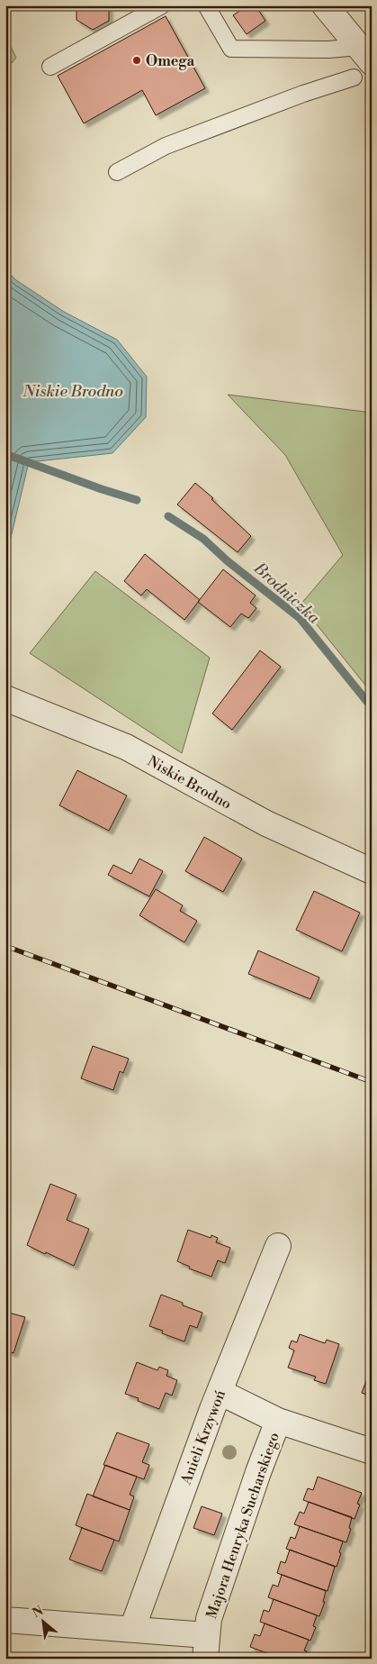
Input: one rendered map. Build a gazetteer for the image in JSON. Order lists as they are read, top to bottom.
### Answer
{
  "streets": {
    "street": ["Niskie Brodno", "Anieli Krzywoń", "Majora Henryka Sucharskiego"]
  },
  "water": ["Niskie Brodno", "Brodniczka"],
  "places": ["Omega"],
  "north": "top left"
}
